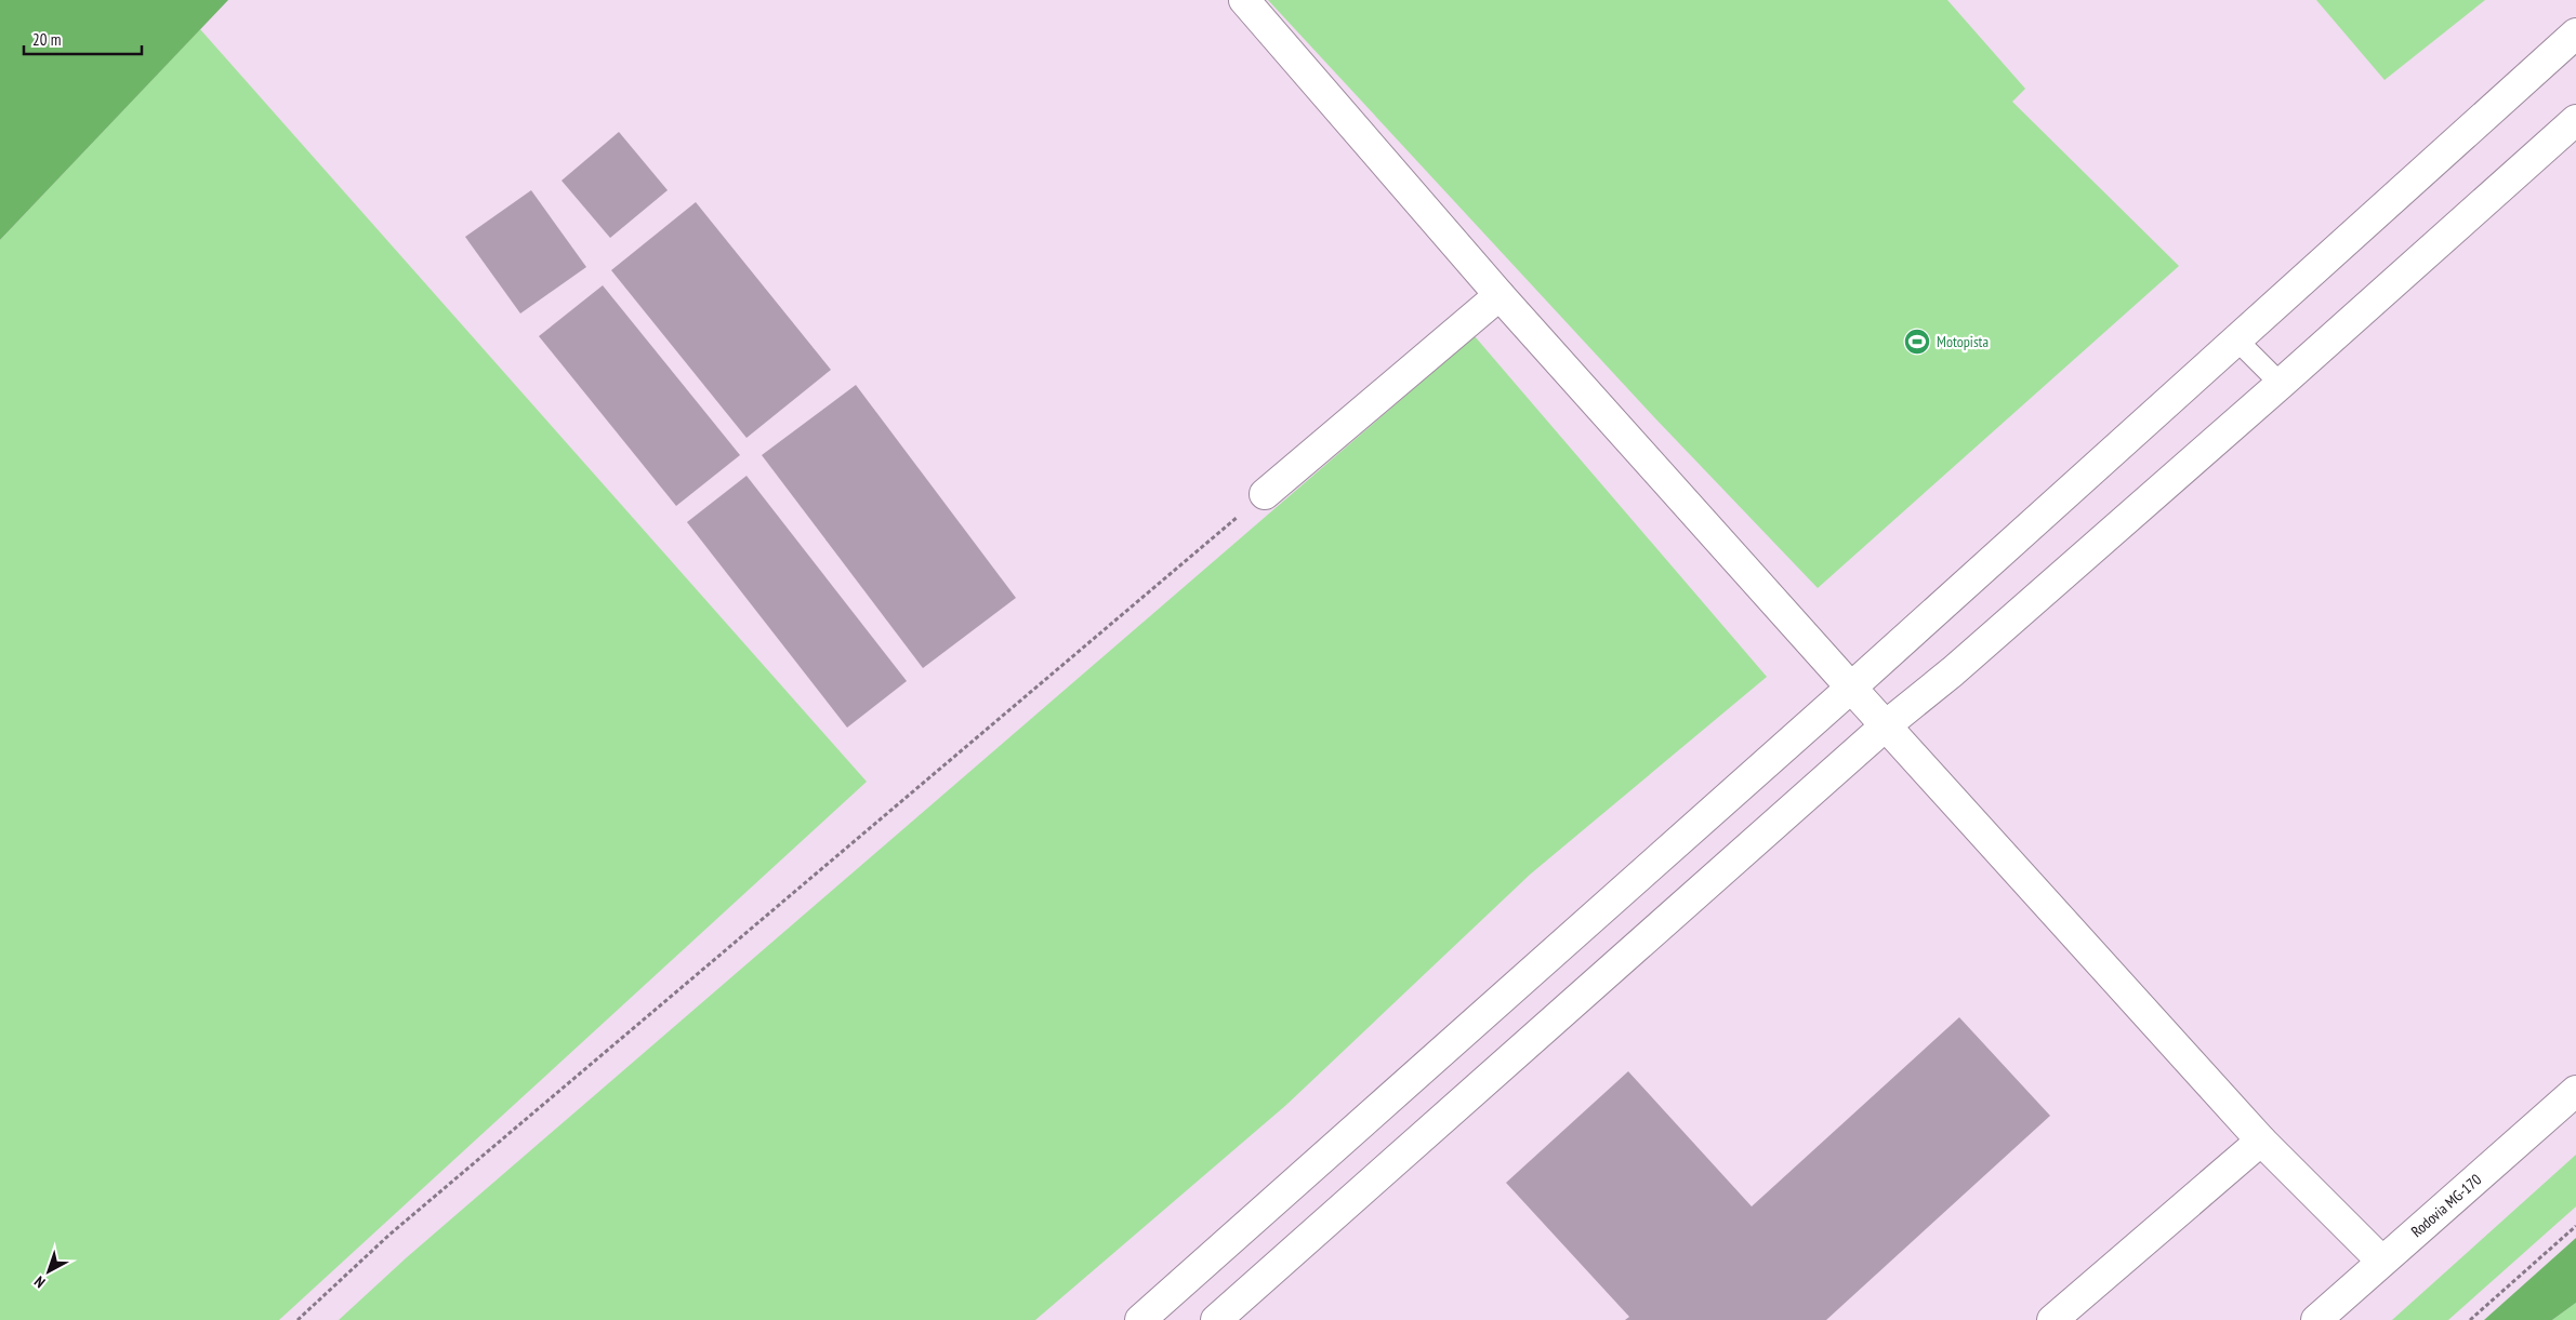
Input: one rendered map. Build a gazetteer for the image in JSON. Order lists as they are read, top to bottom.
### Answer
{
  "streets": {
    "street": ["Rodovia MG-170"]
  },
  "places": {
    "sports": ["Motopista"]
  },
  "scale_bar": "20 m",
  "north": "bottom left"
}
